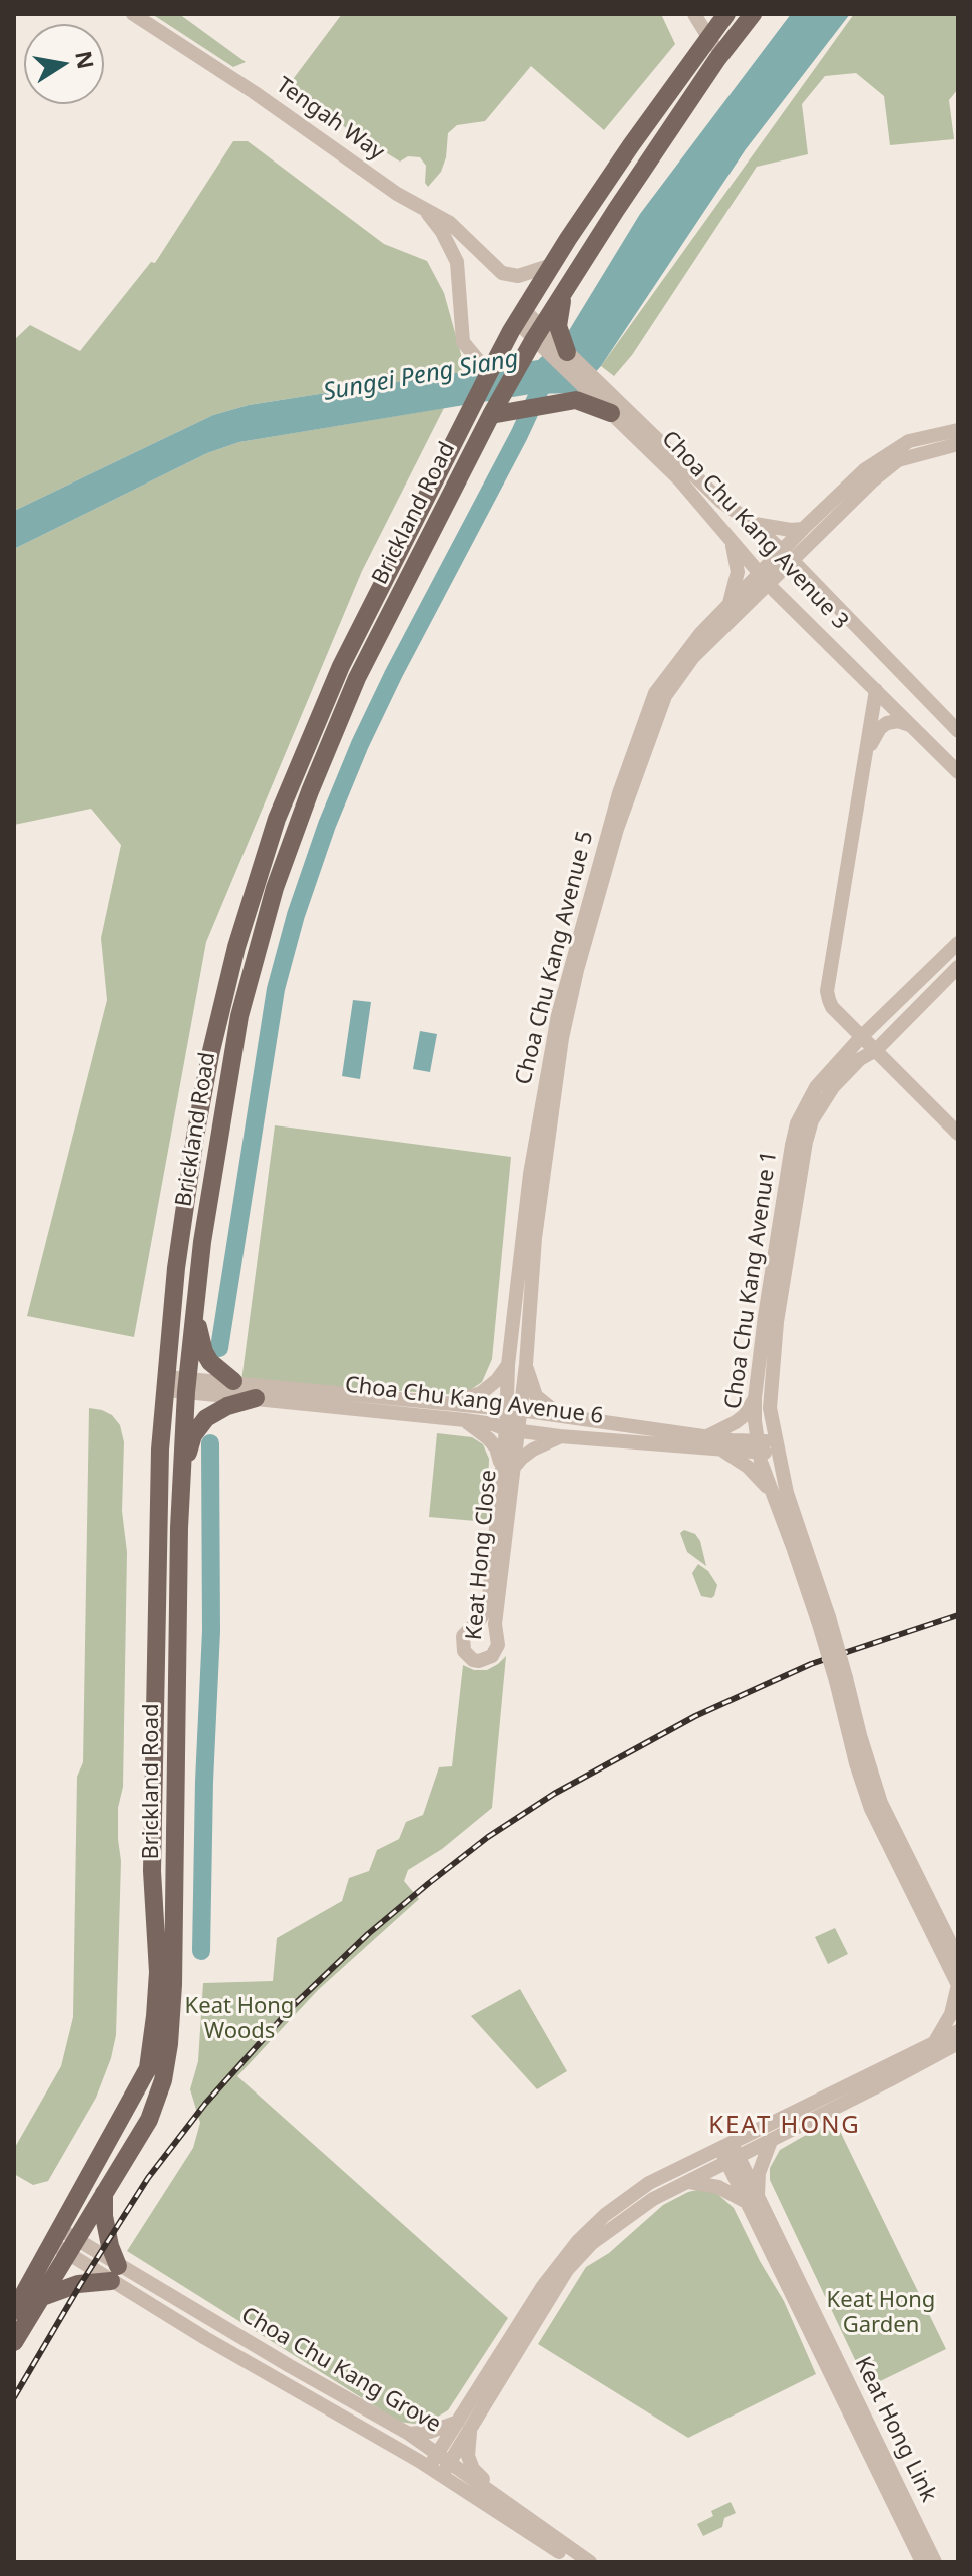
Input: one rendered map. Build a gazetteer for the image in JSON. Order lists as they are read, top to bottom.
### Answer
{
  "streets": {
    "main road": ["Brickland Road"],
    "street": [
      "Tengah Way",
      "Choa Chu Kang Avenue 3",
      "Choa Chu Kang Avenue 5",
      "Choa Chu Kang Avenue 1",
      "Choa Chu Kang Avenue 6",
      "Keat Hong Close",
      "Choa Chu Kang Grove",
      "Keat Hong Link"
    ]
  },
  "crossings": [
    ["Tengah Way", "Brickland Road"],
    ["Brickland Road", "Choa Chu Kang Avenue 3"],
    ["Brickland Road", "Choa Chu Kang Avenue 6"],
    ["Brickland Road", "Choa Chu Kang Grove"],
    ["Choa Chu Kang Avenue 3", "Choa Chu Kang Avenue 5"],
    ["Choa Chu Kang Avenue 5", "Choa Chu Kang Avenue 6"],
    ["Choa Chu Kang Avenue 5", "Keat Hong Close"],
    ["Choa Chu Kang Avenue 1", "Choa Chu Kang Avenue 6"],
    ["Choa Chu Kang Avenue 6", "Keat Hong Close"]
  ],
  "districts": ["KEAT HONG"],
  "water": ["Sungei Peng Siang"],
  "parks": ["Keat Hong Woods", "Keat Hong Garden"],
  "north": "right"
}
